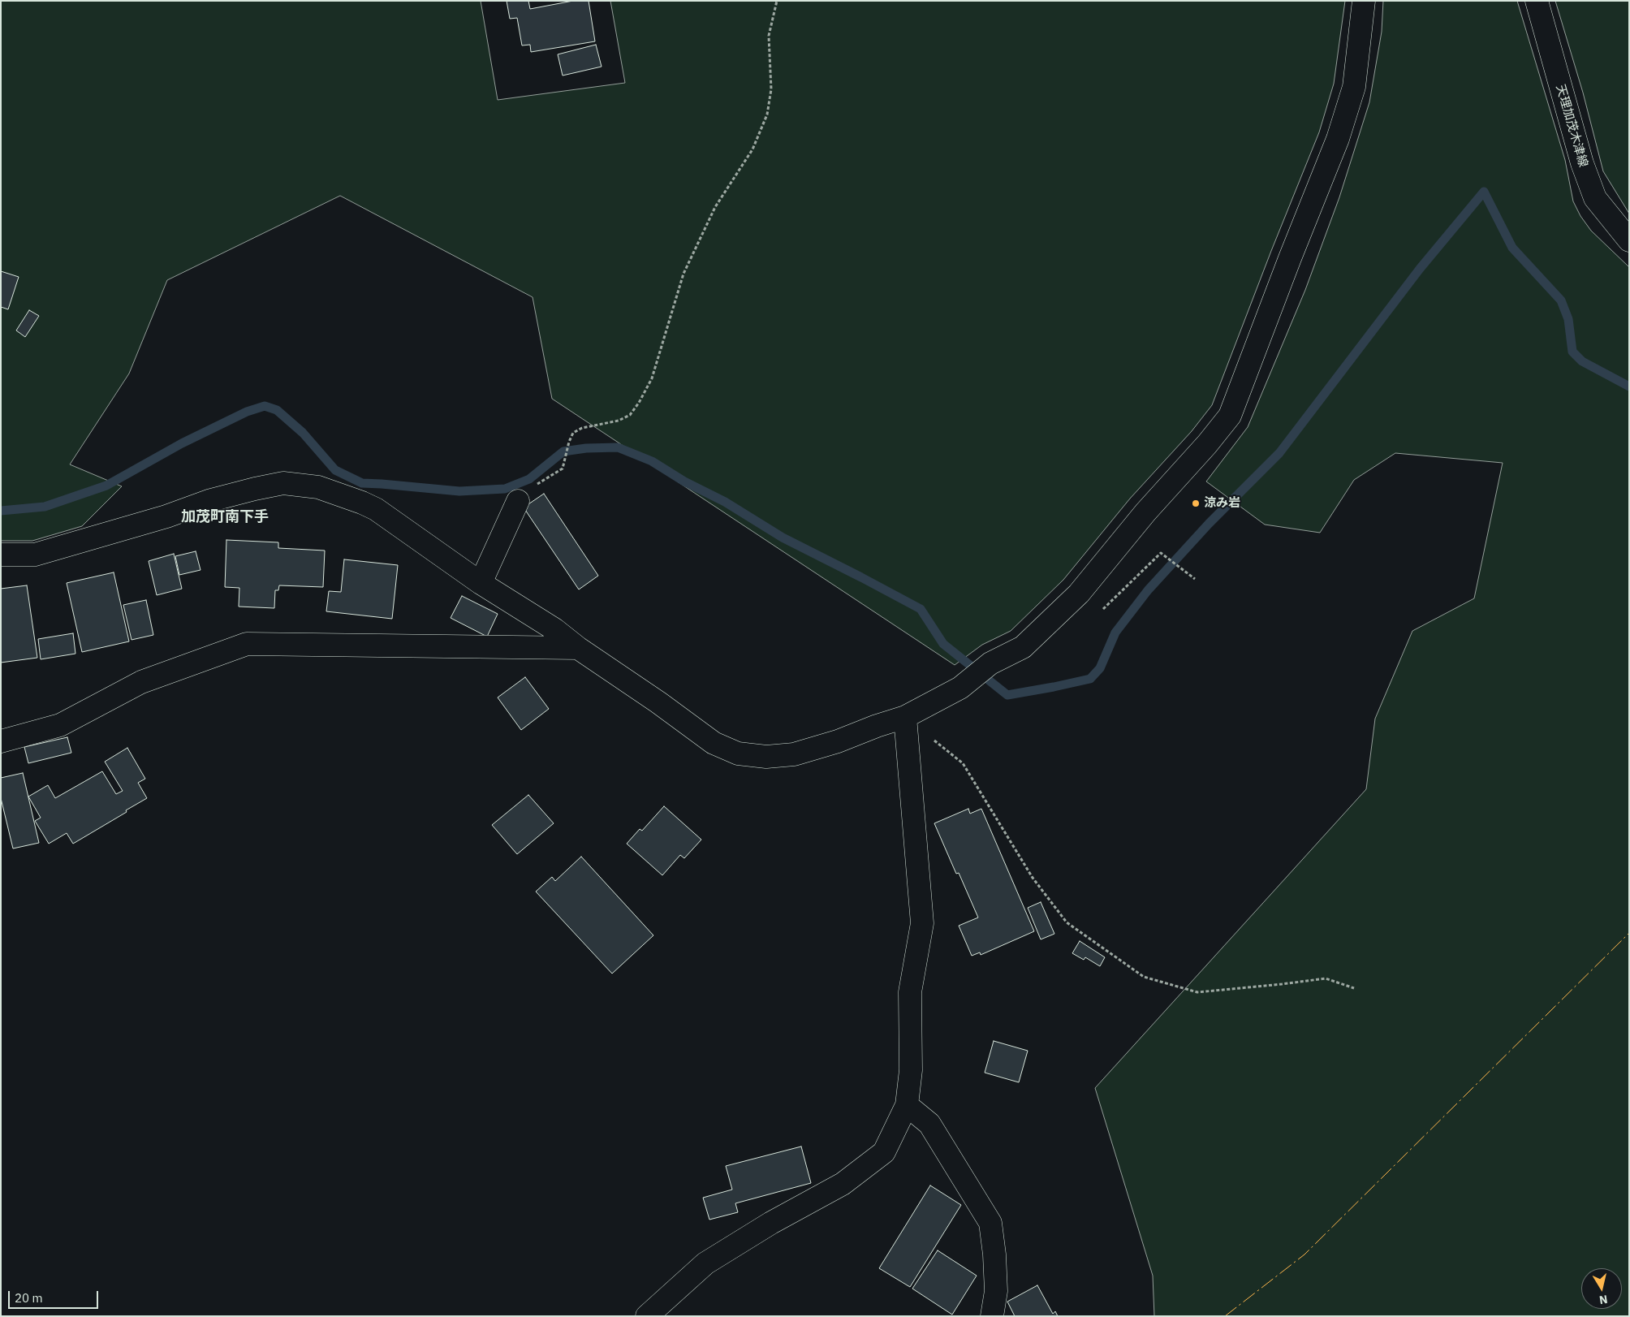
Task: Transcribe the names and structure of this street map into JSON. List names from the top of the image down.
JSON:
{
  "streets": {
    "street": ["天理加茂木津線"]
  },
  "districts": ["加茂町南下手"],
  "places": ["涼み岩"],
  "scale_bar": "20 m",
  "north": "bottom"
}
